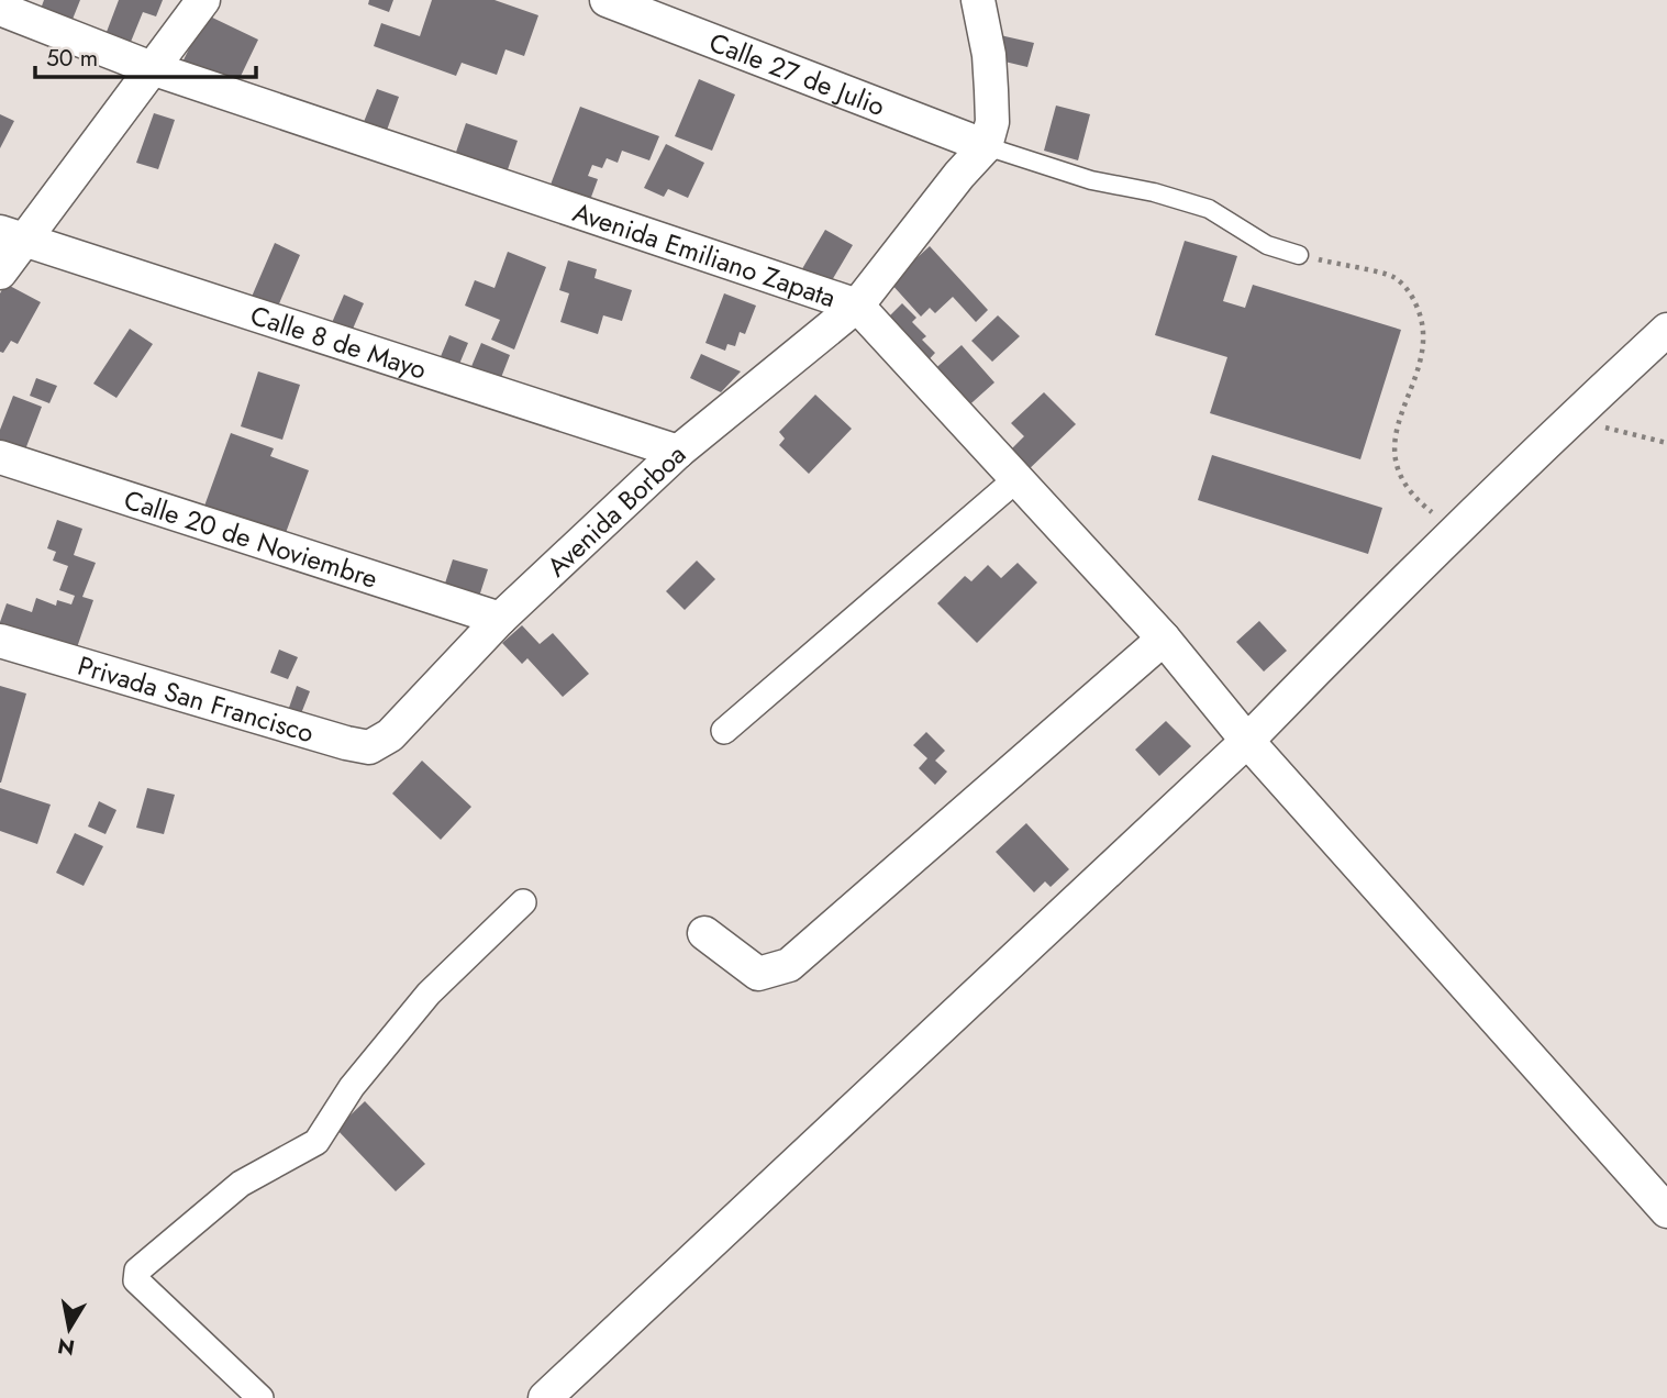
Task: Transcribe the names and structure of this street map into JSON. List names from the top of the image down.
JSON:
{
  "streets": {
    "street": [
      "Calle 27 de Julio",
      "Avenida Emiliano Zapata",
      "Calle 8 de Mayo",
      "Avenida Borboa",
      "Calle 20 de Noviembre",
      "Privada San Francisco"
    ]
  },
  "crossings": [
    ["Calle 27 de Julio", "Avenida Borboa"],
    ["Avenida Emiliano Zapata", "Avenida Borboa"],
    ["Calle 8 de Mayo", "Avenida Borboa"],
    ["Avenida Borboa", "Calle 20 de Noviembre"],
    ["Avenida Borboa", "Privada San Francisco"]
  ],
  "scale_bar": "50 m",
  "north": "bottom"
}
